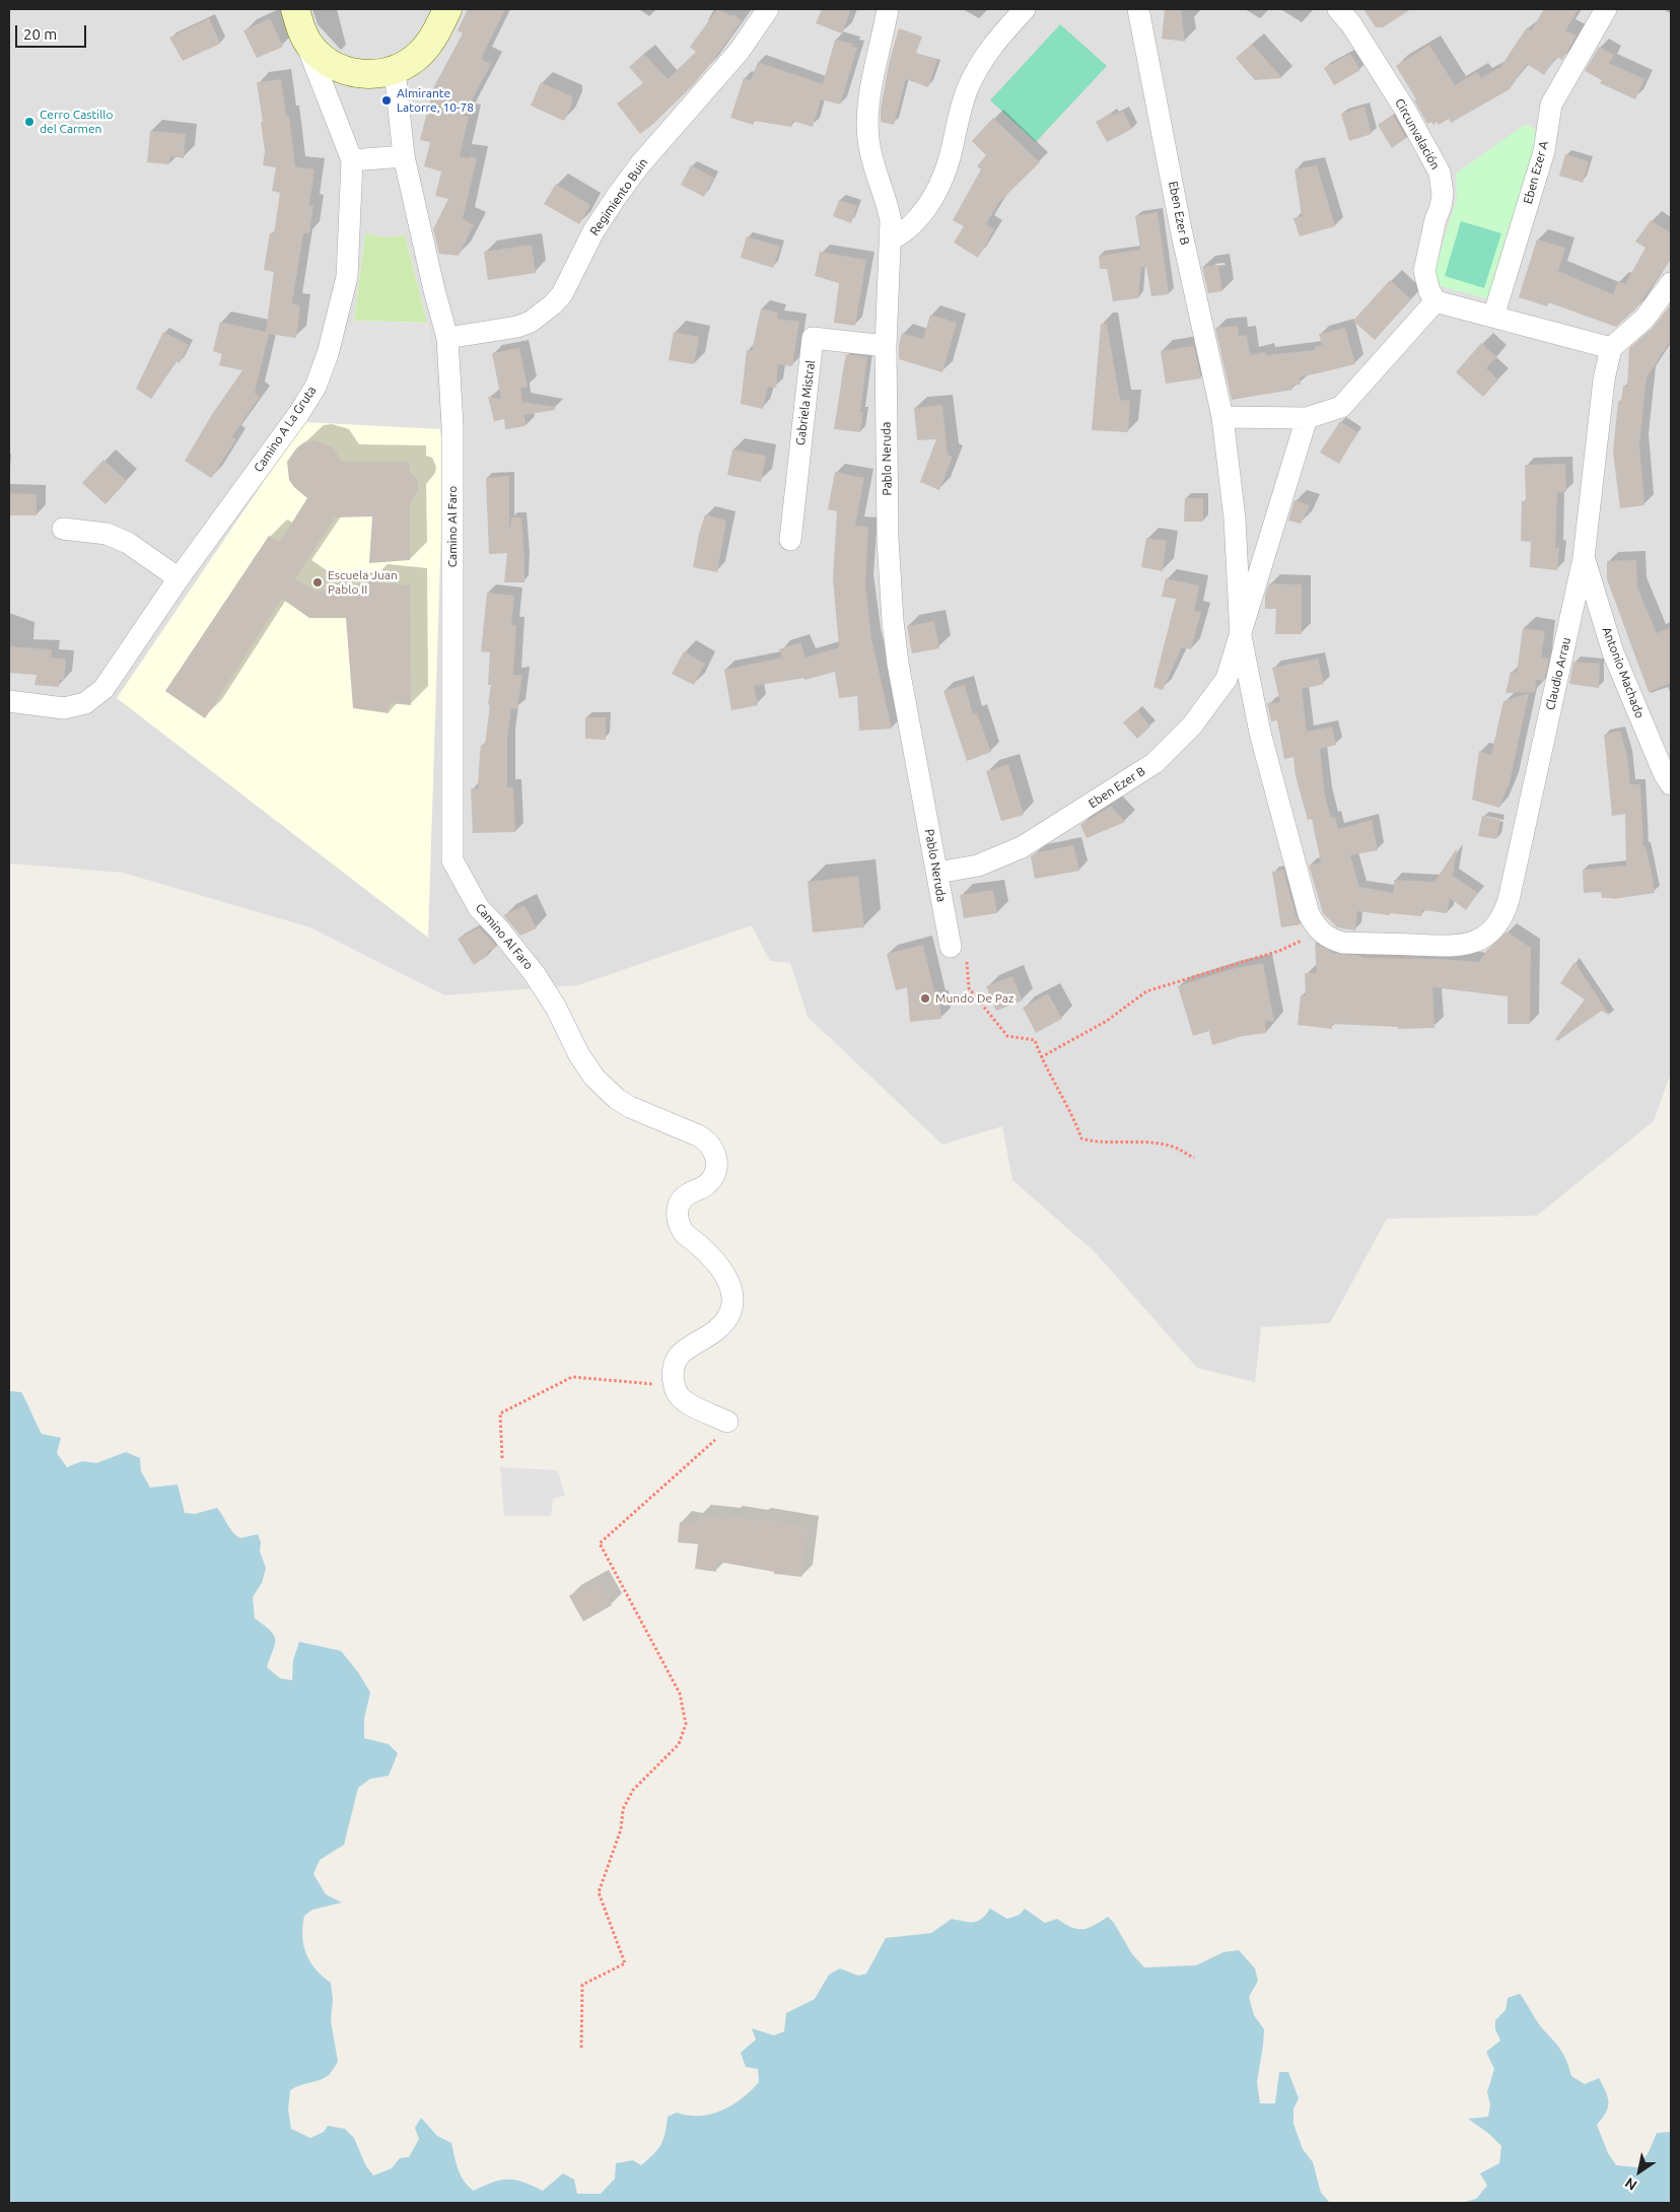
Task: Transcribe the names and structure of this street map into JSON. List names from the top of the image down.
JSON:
{
  "streets": {
    "street": [
      "Circunvalación",
      "Eben Ezer A",
      "Regimiento Buin",
      "Eben Ezer B",
      "Gabriela Mistral",
      "Camino A La Gruta",
      "Pablo Neruda",
      "Camino Al Faro",
      "Antonio Machado",
      "Claudio Arrau"
    ]
  },
  "crossings": [
    ["Regimiento Buin", "Camino Al Faro"],
    ["Eben Ezer B", "Pablo Neruda"],
    ["Eben Ezer B", "Claudio Arrau"],
    ["Gabriela Mistral", "Pablo Neruda"],
    ["Antonio Machado", "Claudio Arrau"]
  ],
  "places": [
    "Almirante Latorre, 10-78",
    "Cerro Castillo del Carmen",
    "Escuela Juan Pablo II",
    "Mundo De Paz"
  ],
  "scale_bar": "20 m",
  "north": "bottom left"
}
